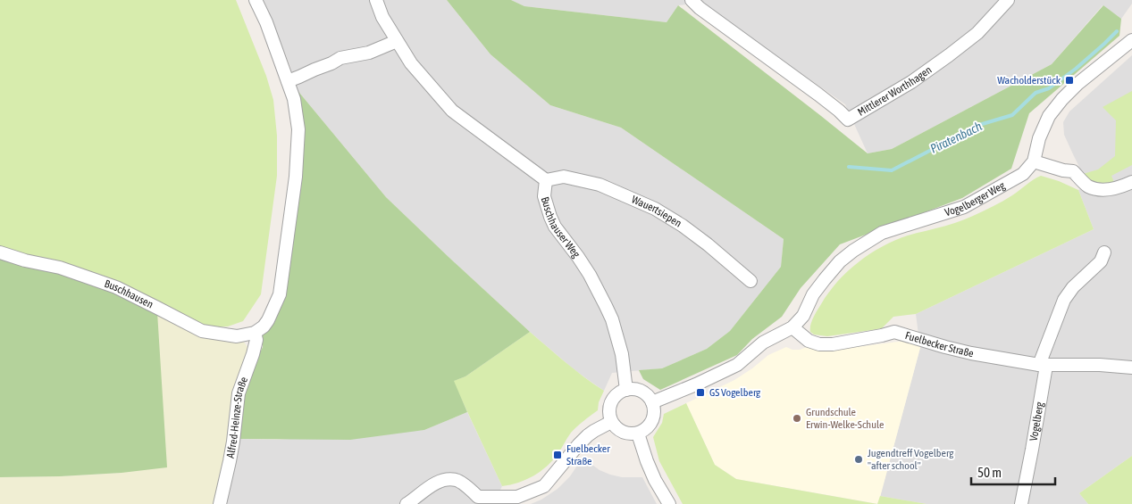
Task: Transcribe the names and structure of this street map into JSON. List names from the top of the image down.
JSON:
{
  "streets": {
    "street": [
      "Mittlerer Worthhagen",
      "Vogelberger Weg",
      "Wauertsiepen",
      "Buschhauser Weg",
      "Buschhausen",
      "Fuelbecker Straße",
      "Alfred-Heinze-Straße",
      "Vogelberg"
    ]
  },
  "crossings": [
    ["Vogelberger Weg", "Fuelbecker Straße"],
    ["Wauertsiepen", "Buschhauser Weg"],
    ["Buschhausen", "Alfred-Heinze-Straße"],
    ["Fuelbecker Straße", "Vogelberg"]
  ],
  "water": ["Piratenbach"],
  "places": {
    "transit": ["Wacholderstück", "GS Vogelberg", "Fuelbecker Straße"],
    "other": ["Grundschule Erwin-Welke-Schule", "Jugendtreff Vogelberg \"after school\""]
  },
  "scale_bar": "50 m"
}
